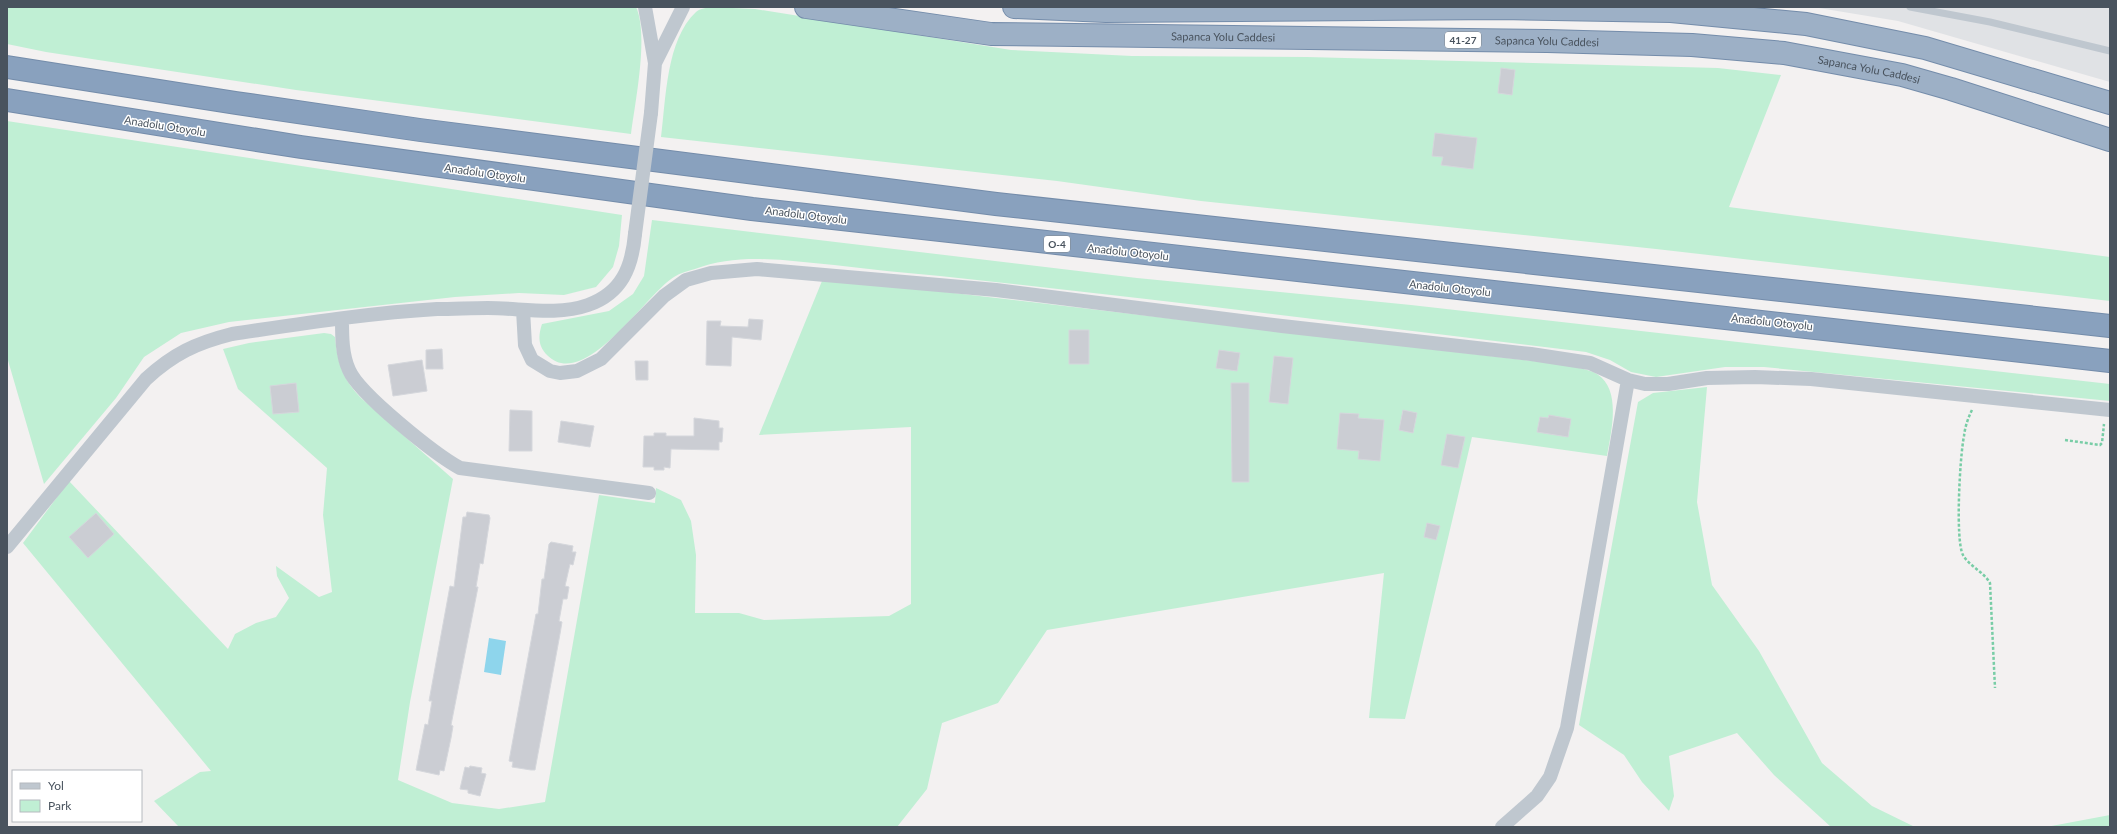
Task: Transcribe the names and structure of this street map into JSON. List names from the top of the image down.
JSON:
{
  "streets": {
    "highway": [
      "Sapanca Yolu Caddesi",
      "41-27",
      "Anadolu Otoyolu",
      "O-4"
    ]
  },
  "legend": ["Yol", "Park"]
}
